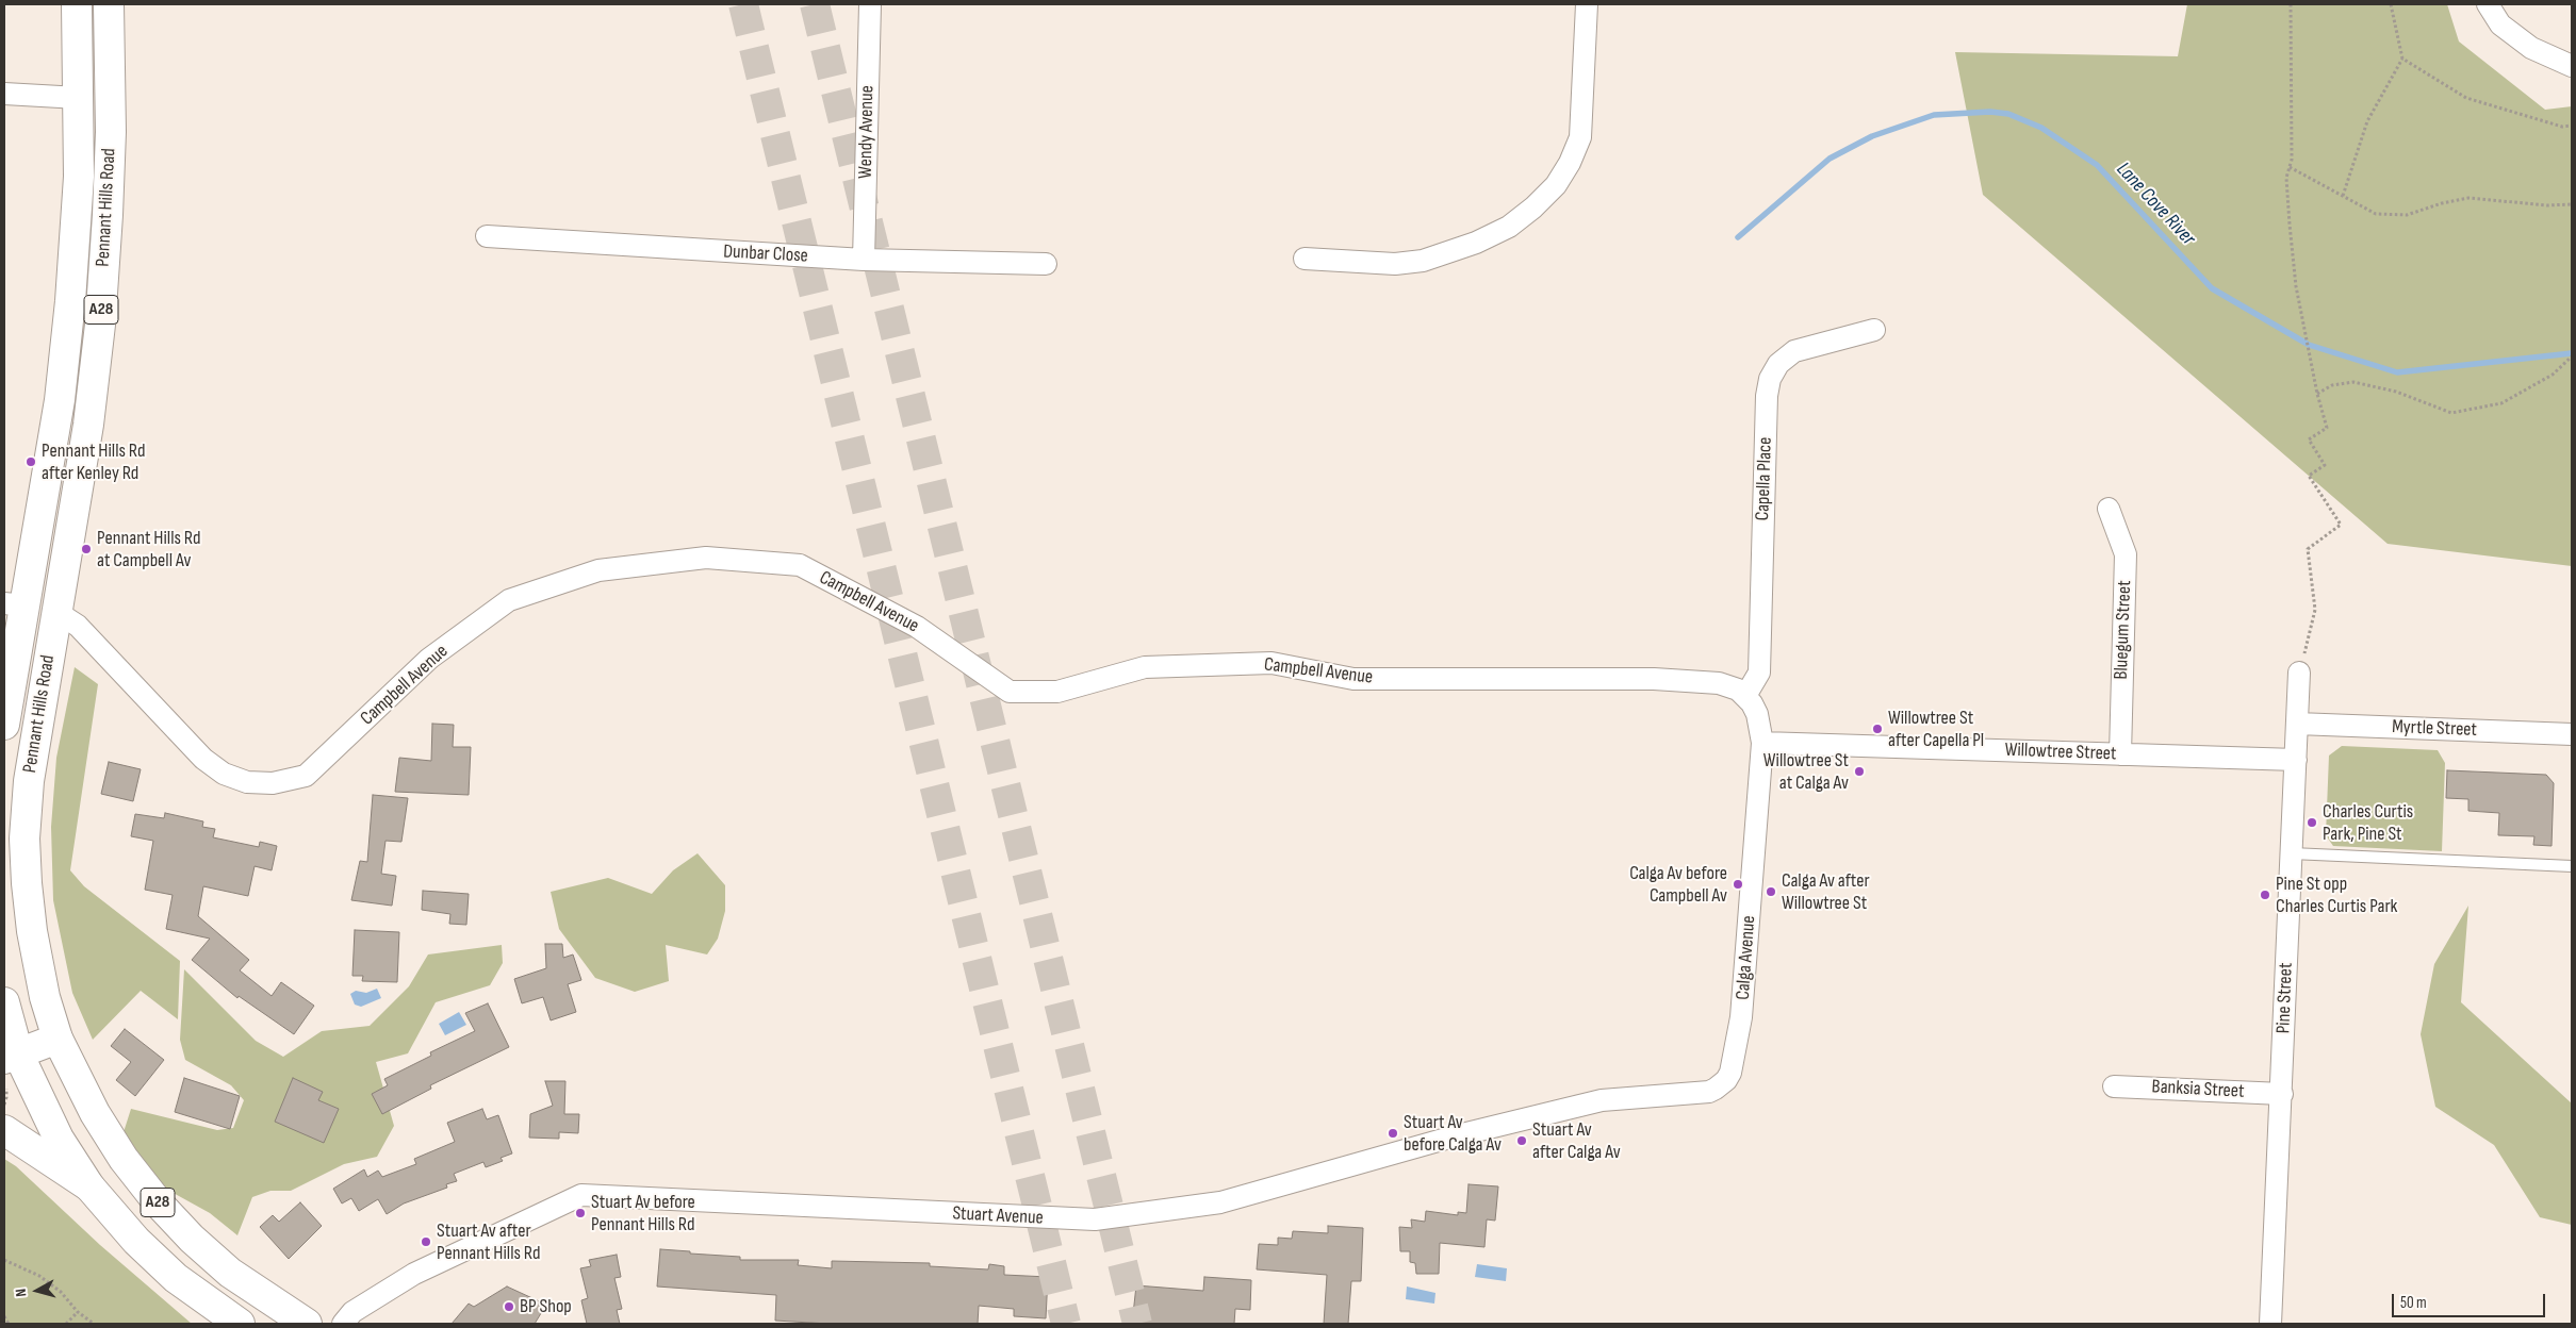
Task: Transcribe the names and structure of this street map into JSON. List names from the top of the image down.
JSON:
{
  "streets": {
    "main road": ["Pennant Hills Road", "A28"],
    "street": [
      "Wendy Avenue",
      "Dunbar Close",
      "Capella Place",
      "Campbell Avenue",
      "Bluegum Street",
      "Myrtle Street",
      "Willowtree Street",
      "Calga Avenue",
      "Pine Street",
      "Banksia Street",
      "Stuart Avenue"
    ]
  },
  "crossings": [
    ["Wendy Avenue", "Dunbar Close"],
    ["Pennant Hills Road", "Campbell Avenue"],
    ["Capella Place", "Campbell Avenue"],
    ["Bluegum Street", "Willowtree Street"],
    ["Myrtle Street", "Pine Street"],
    ["Willowtree Street", "Calga Avenue"],
    ["Willowtree Street", "Pine Street"],
    ["Calga Avenue", "Stuart Avenue"],
    ["Pine Street", "Banksia Street"]
  ],
  "water": ["Lane Cove River"],
  "places": [
    "Pennant Hills Rd after Kenley Rd",
    "Pennant Hills Rd at Campbell Av",
    "Willowtree St after Capella Pl",
    "Willowtree St at Calga Av",
    "Charles Curtis Park, Pine St",
    "Calga Av before Campbell Av",
    "Calga Av after Willowtree St",
    "Pine St opp Charles Curtis Park",
    "Stuart Av before Calga Av",
    "Stuart Av after Calga Av",
    "Stuart Av before Pennant Hills Rd",
    "Stuart Av after Pennant Hills Rd",
    "BP Shop"
  ],
  "scale_bar": "50 m",
  "north": "left"
}
